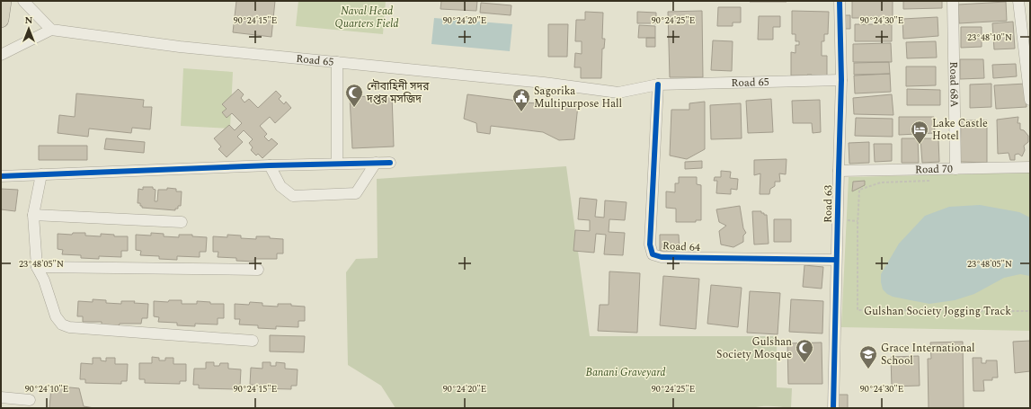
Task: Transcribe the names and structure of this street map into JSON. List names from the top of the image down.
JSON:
{
  "streets": {
    "street": [
      "Road 65",
      "Road 68A",
      "Road 70",
      "Road 63",
      "Road 64"
    ],
    "path": ["Gulshan Society Jogging Track"]
  },
  "crossings": [
    ["Road 65", "Road 63"],
    ["Road 65", "Road 64"],
    ["Road 68A", "Road 70"],
    ["Road 70", "Road 63"],
    ["Road 63", "Road 64"]
  ],
  "parks": ["Naval Head Quarters Field", "Banani Graveyard"],
  "places": {
    "mosque": ["নৌবাহিনী সদর দপ্তর মসজিদ", "Gulshan Society Mosque"],
    "public building": ["Sagorika Multipurpose Hall"],
    "hotel": ["Lake Castle Hotel"],
    "school or university": ["Grace International School"]
  },
  "north": "top",
  "coordinates": [
    "90°24'15\"E",
    "90°24'20\"E",
    "90°24'25\"E",
    "90°24'30\"E",
    "23°48'10\"N",
    "23°48'05\"N",
    "90°24'10\"E"
  ]
}
